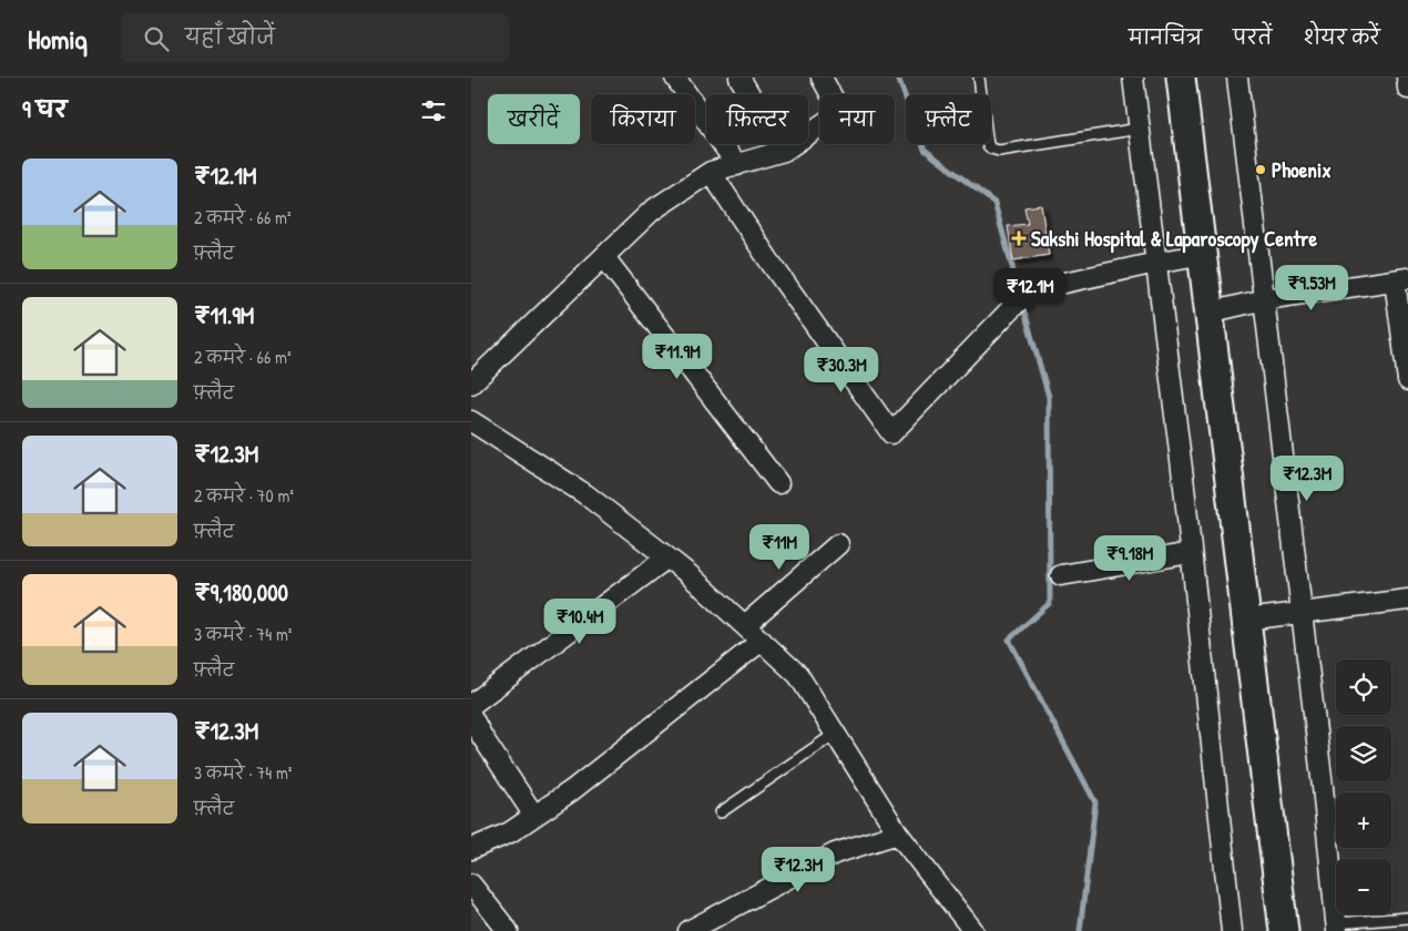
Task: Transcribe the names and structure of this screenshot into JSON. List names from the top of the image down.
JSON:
{
  "places": {
    "other": ["Phoenix"],
    "health": ["Sakshi Hospital & Laparoscopy Centre"]
  },
  "page": {
    "header": "Homiq",
    "search": "यहाँ खोजें",
    "nav": ["मानचित्र", "परतें", "शेयर करें"],
    "heading": "9 घर",
    "chip": [
      "खरीदें",
      "किराया",
      "फ़िल्टर",
      "नया",
      "फ़्लैट"
    ],
    "list": [
      {
        "name": "₹12.1M",
        "note": "2 कमरे · 66 m² · फ़्लैट"
      },
      {
        "name": "₹11.9M",
        "note": "2 कमरे · 66 m² · फ़्लैट"
      },
      {
        "name": "₹12.3M",
        "note": "2 कमरे · 70 m² · फ़्लैट"
      },
      {
        "name": "₹9,180,000",
        "note": "3 कमरे · 74 m² · फ़्लैट"
      },
      {
        "name": "₹12.3M",
        "note": "3 कमरे · 74 m² · फ़्लैट"
      }
    ],
    "price": [
      "₹9.53M",
      "₹12.1M",
      "₹11.9M",
      "₹30.3M",
      "₹12.3M",
      "₹11M",
      "₹9.18M",
      "₹10.4M",
      "₹12.3M"
    ],
    "map_buttons": ["+", "−"]
  }
}
